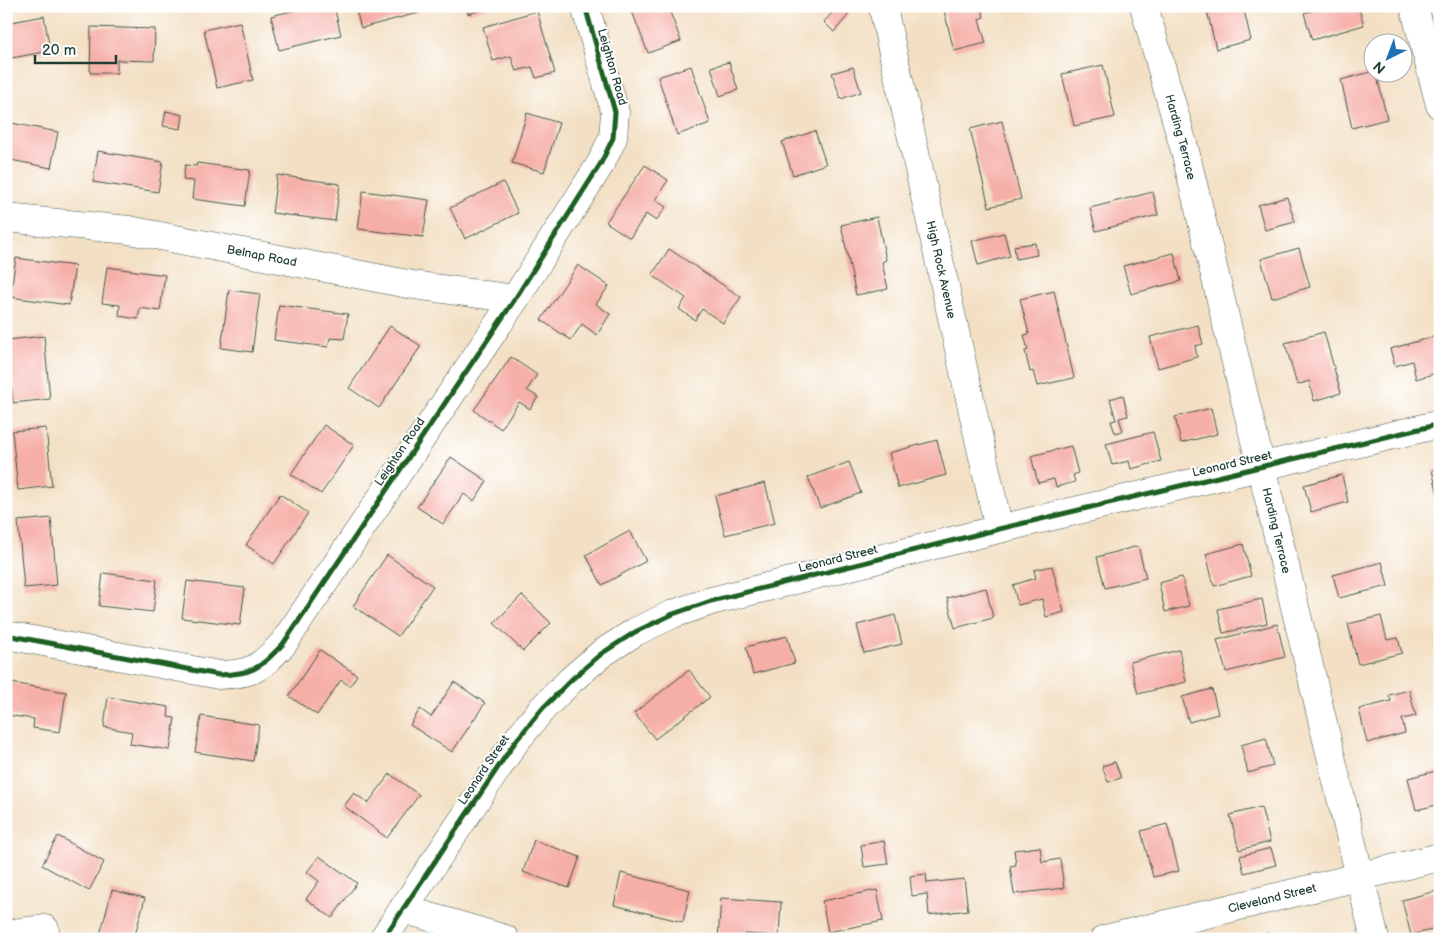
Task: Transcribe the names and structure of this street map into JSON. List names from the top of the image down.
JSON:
{
  "streets": {
    "street": [
      "Leighton Road",
      "Harding Terrace",
      "Belnap Road",
      "High Rock Avenue",
      "Leonard Street",
      "Cleveland Street"
    ]
  },
  "crossings": [
    ["Leighton Road", "Belnap Road"],
    ["Harding Terrace", "Leonard Street"],
    ["Harding Terrace", "Cleveland Street"],
    ["High Rock Avenue", "Leonard Street"]
  ],
  "scale_bar": "20 m",
  "north": "bottom left"
}
